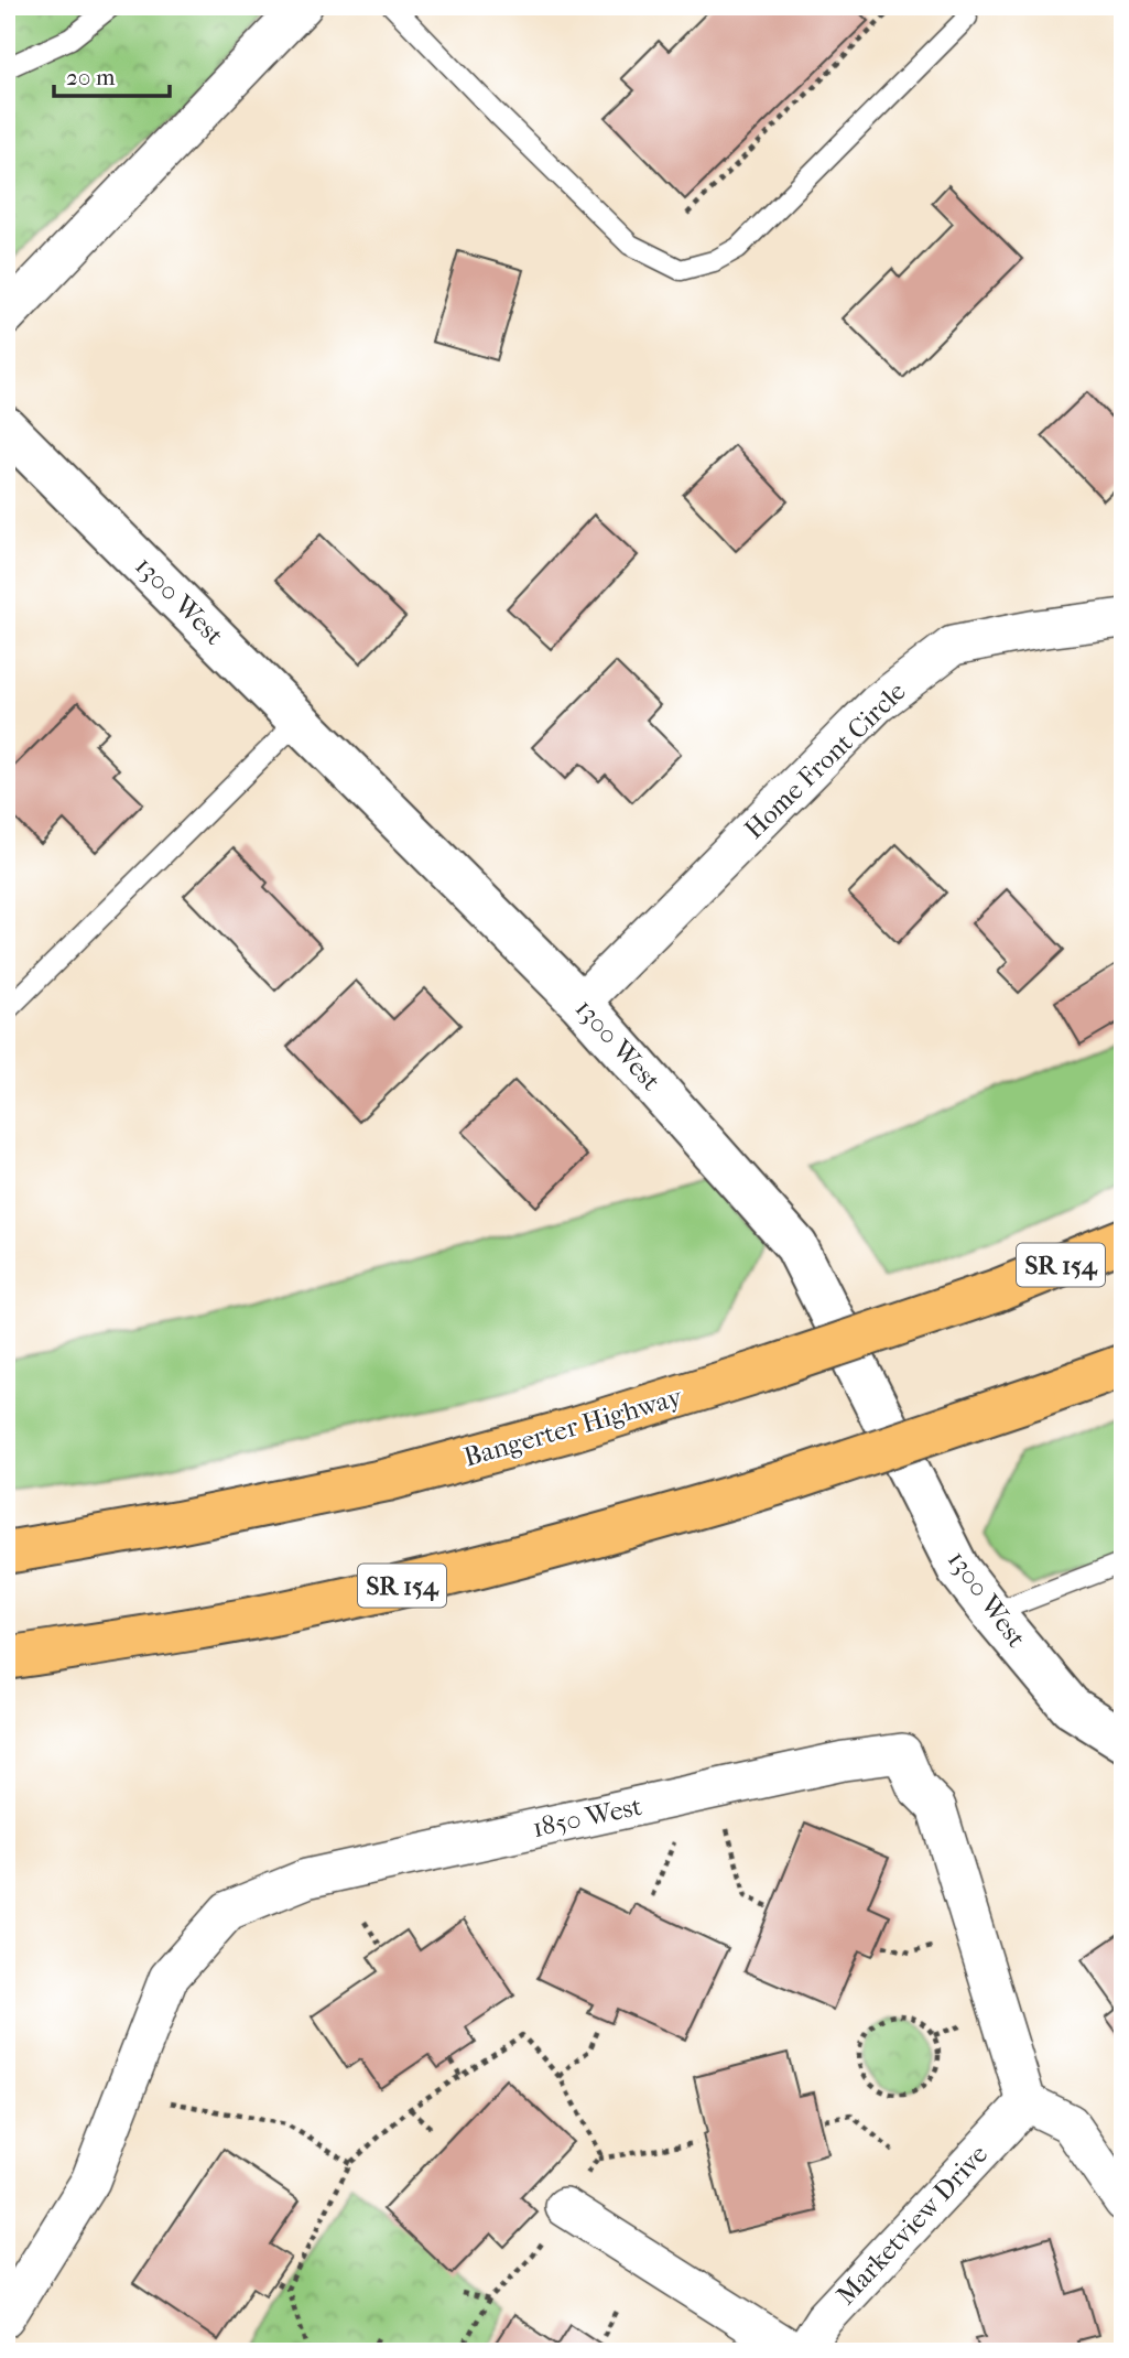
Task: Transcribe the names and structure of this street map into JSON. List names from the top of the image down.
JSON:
{
  "streets": {
    "highway": ["SR 154", "Bangerter Highway"],
    "street": [
      "1300 West",
      "Home Front Circle",
      "1850 West",
      "Marketview Drive"
    ]
  },
  "crossings": [
    ["1300 West", "Home Front Circle"],
    ["1850 West", "Marketview Drive"]
  ],
  "scale_bar": "20 m"
}
